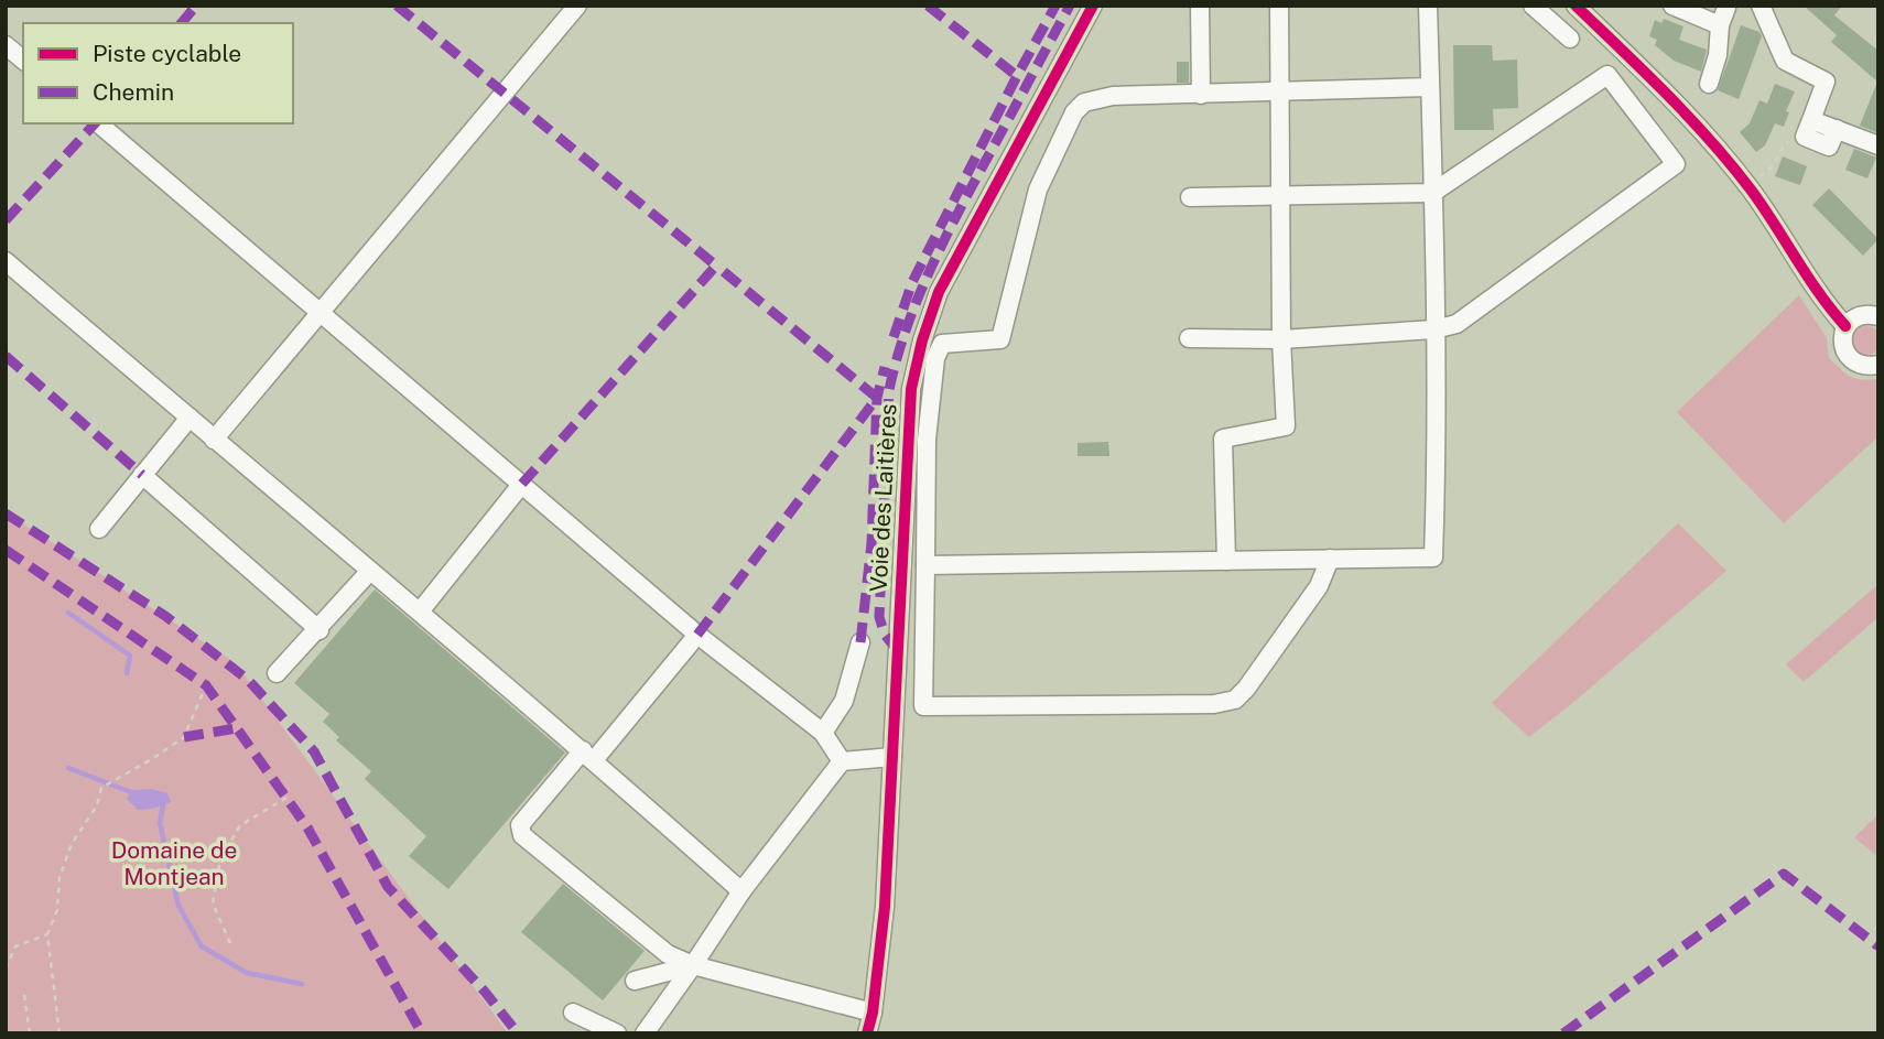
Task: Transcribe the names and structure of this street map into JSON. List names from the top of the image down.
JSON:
{
  "streets": {
    "street": ["Voie des Laitières"]
  },
  "parks": ["Domaine de Montjean"],
  "legend": ["Piste cyclable", "Chemin"]
}
